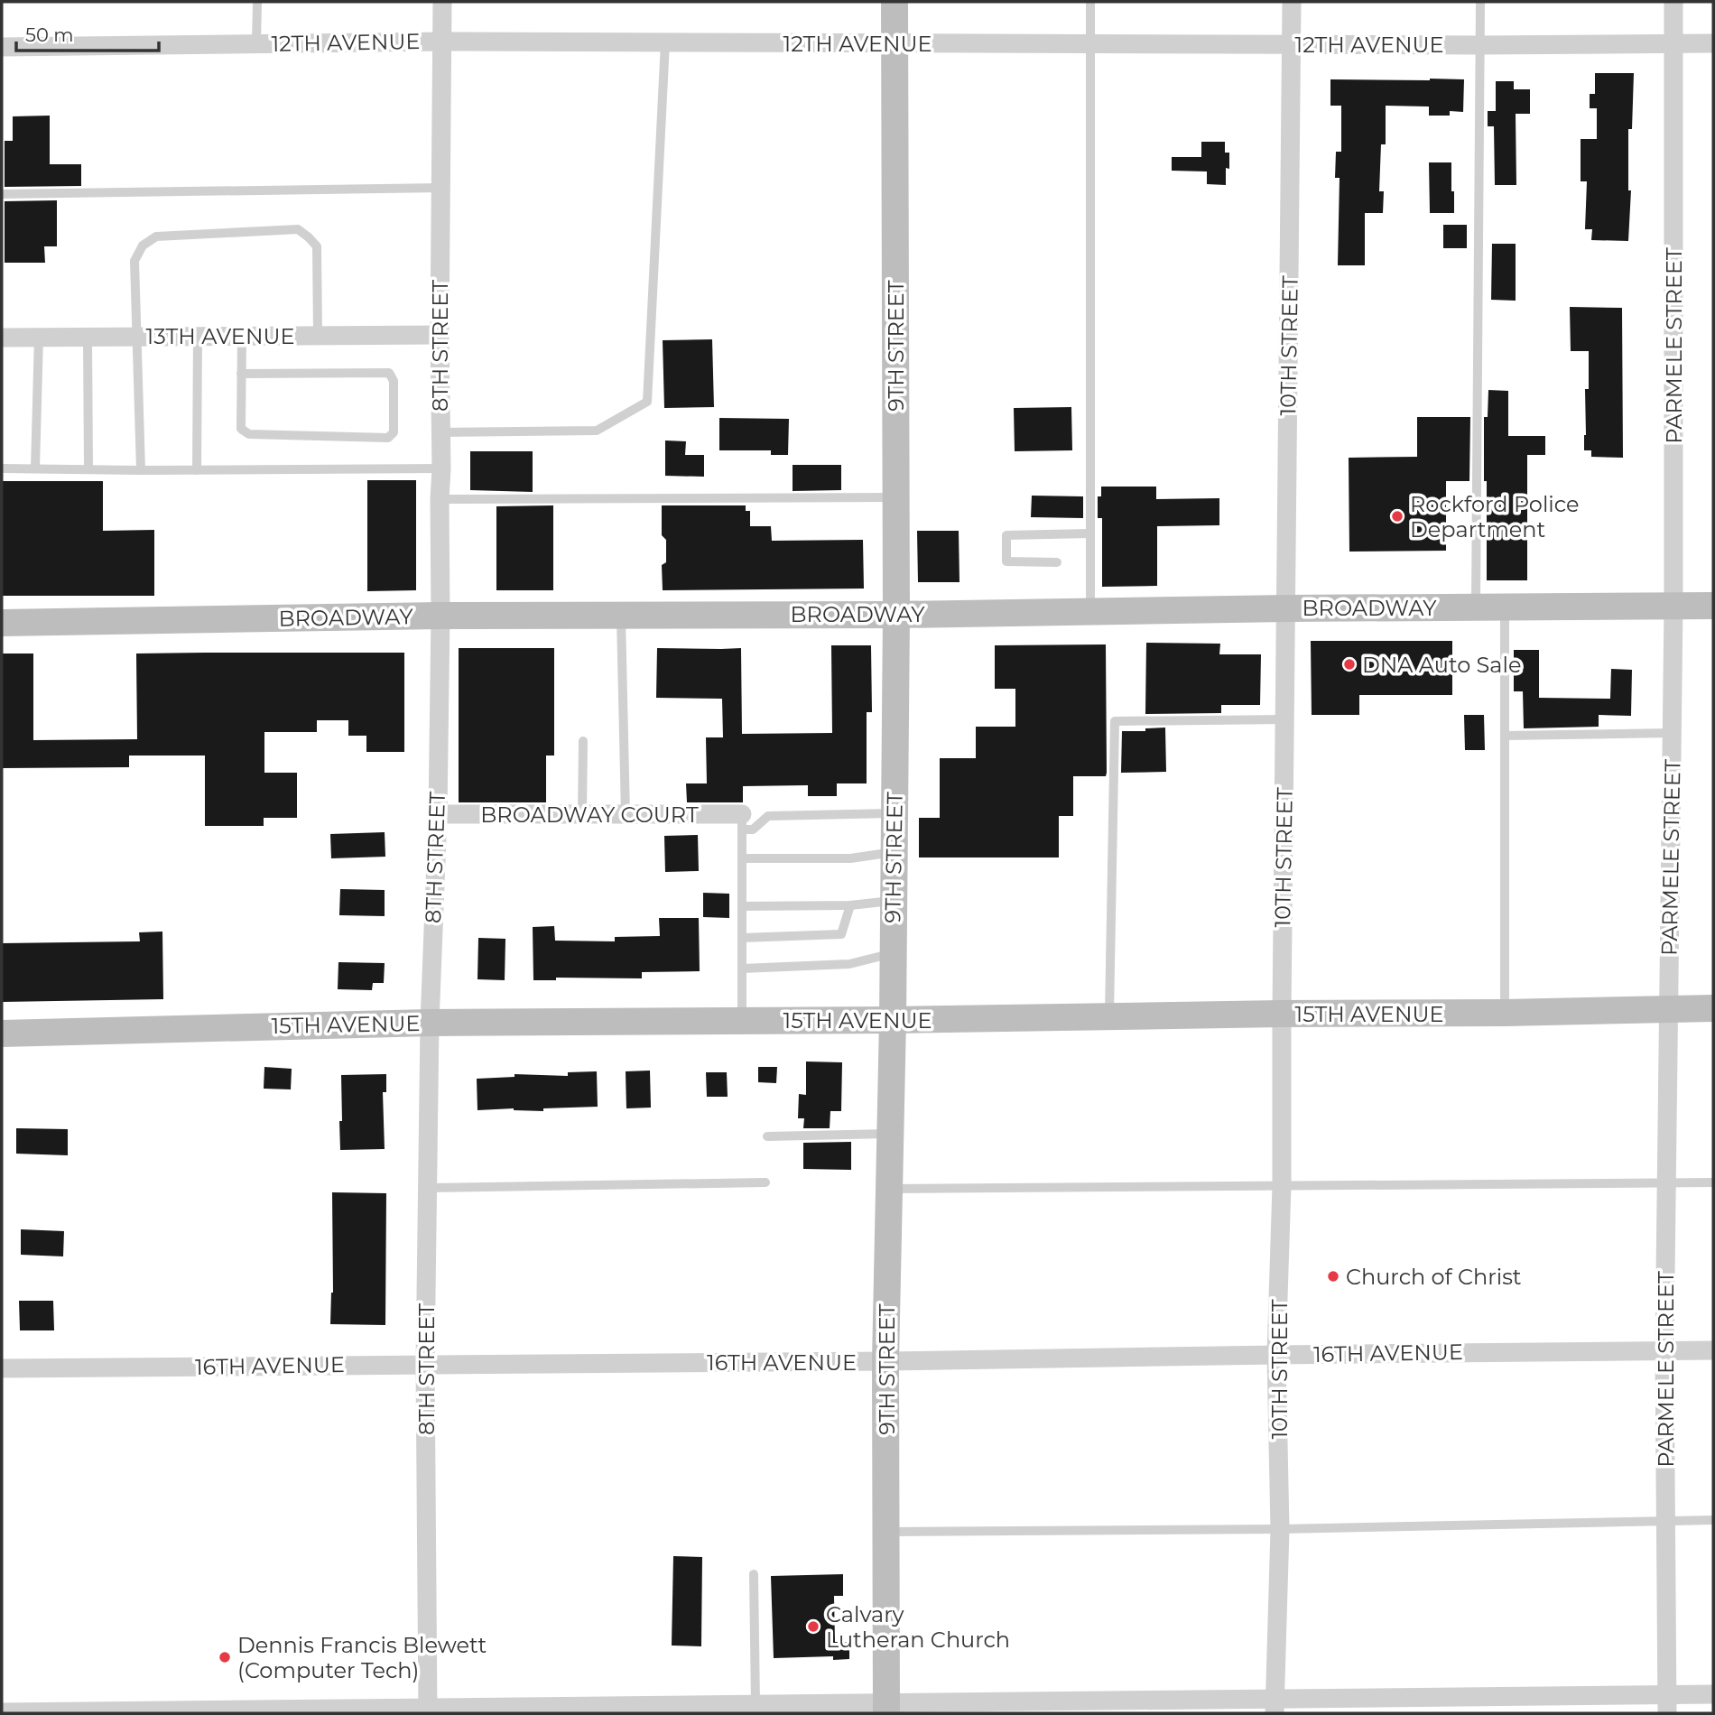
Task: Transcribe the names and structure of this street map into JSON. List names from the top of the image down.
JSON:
{
  "streets": {
    "street": [
      "12TH AVENUE",
      "13TH AVENUE",
      "8TH STREET",
      "9TH STREET",
      "10TH STREET",
      "PARMELE STREET",
      "BROADWAY",
      "BROADWAY COURT",
      "15TH AVENUE",
      "16TH AVENUE"
    ]
  },
  "crossings": [
    ["12TH AVENUE", "8TH STREET"],
    ["12TH AVENUE", "9TH STREET"],
    ["12TH AVENUE", "10TH STREET"],
    ["12TH AVENUE", "PARMELE STREET"],
    ["13TH AVENUE", "8TH STREET"],
    ["8TH STREET", "BROADWAY"],
    ["8TH STREET", "BROADWAY COURT"],
    ["8TH STREET", "15TH AVENUE"],
    ["8TH STREET", "16TH AVENUE"],
    ["9TH STREET", "BROADWAY"],
    ["9TH STREET", "15TH AVENUE"],
    ["9TH STREET", "16TH AVENUE"],
    ["10TH STREET", "BROADWAY"],
    ["10TH STREET", "15TH AVENUE"],
    ["10TH STREET", "16TH AVENUE"],
    ["PARMELE STREET", "BROADWAY"],
    ["PARMELE STREET", "15TH AVENUE"],
    ["PARMELE STREET", "16TH AVENUE"]
  ],
  "places": [
    "Rockford Police Department",
    "DNA Auto Sale",
    "Church of Christ",
    "Calvary Lutheran Church",
    "Dennis Francis Blewett (Computer Tech)"
  ],
  "scale_bar": "50 m"
}
